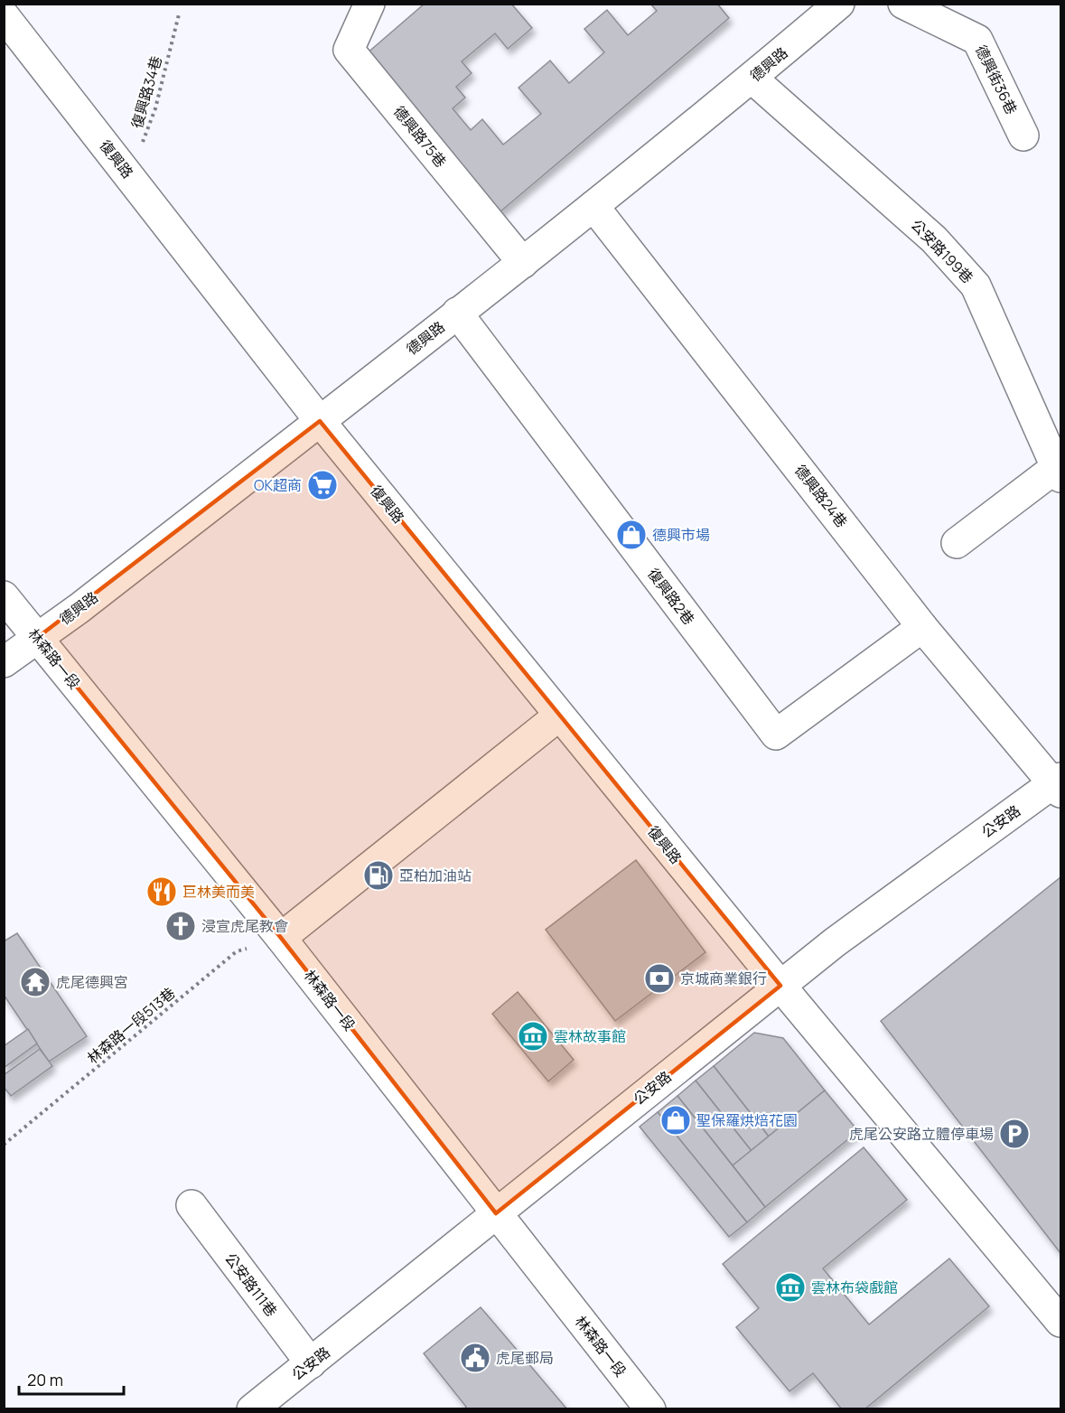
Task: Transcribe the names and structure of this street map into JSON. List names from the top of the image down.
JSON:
{
  "streets": {
    "street": [
      "德興路",
      "德興街36巷",
      "德興路75巷",
      "復興路",
      "公安路199巷",
      "德興路24巷",
      "復興路2巷",
      "林森路一段",
      "公安路",
      "公安路111巷"
    ],
    "path": ["復興路34巷", "林森路一段513巷"]
  },
  "crossings": [
    ["德興路", "德興路75巷"],
    ["德興路", "復興路"],
    ["德興路", "公安路199巷"],
    ["德興路", "德興路24巷"],
    ["德興路", "復興路2巷"],
    ["德興路", "林森路一段"],
    ["復興路34巷", "復興路"],
    ["復興路", "公安路"],
    ["德興路24巷", "復興路2巷"],
    ["德興路24巷", "公安路"],
    ["林森路一段", "公安路"],
    ["林森路一段", "林森路一段513巷"],
    ["公安路", "公安路111巷"]
  ],
  "places": {
    "supermarket": ["OK超商"],
    "shop": ["德興市場", "聖保羅烘焙花園"],
    "fuel station": ["亞柏加油站"],
    "restaurant": ["巨林美而美"],
    "church": ["浸宣虎尾教會"],
    "bank": ["京城商業銀行"],
    "temple": ["虎尾德興宮"],
    "museum": ["雲林故事館", "雲林布袋戲館"],
    "parking": ["虎尾公安路立體停車場"],
    "public building": ["虎尾郵局"]
  },
  "scale_bar": "20 m"
}
